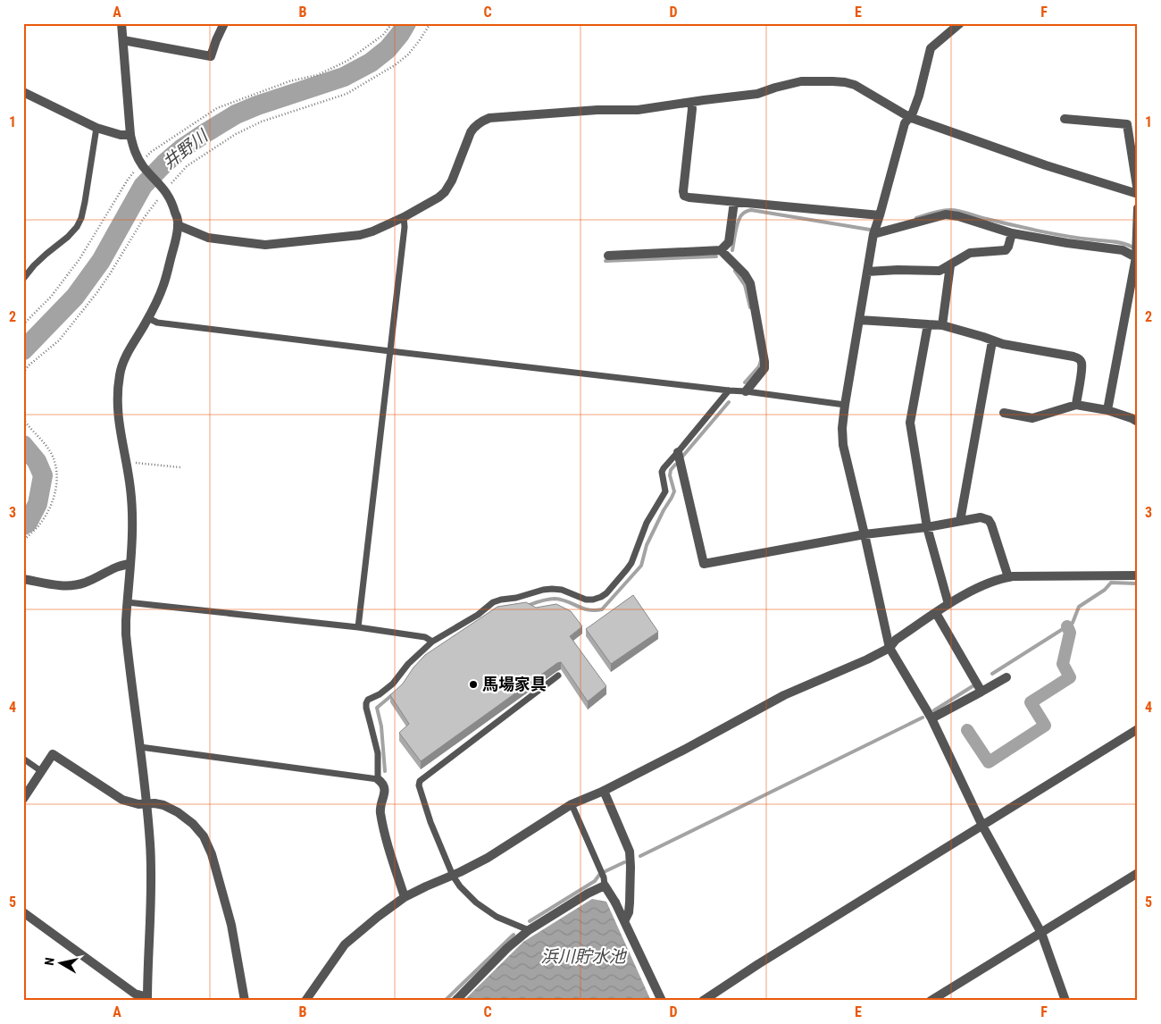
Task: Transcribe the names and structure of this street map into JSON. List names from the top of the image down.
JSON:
{
  "water": ["井野川", "浜川貯水池"],
  "places": ["馬場家具"],
  "north": "left",
  "grid": {
    "columns": [
      "A",
      "B",
      "C",
      "D",
      "E",
      "F"
    ],
    "rows": [
      "1",
      "2",
      "3",
      "4",
      "5"
    ]
  }
}
